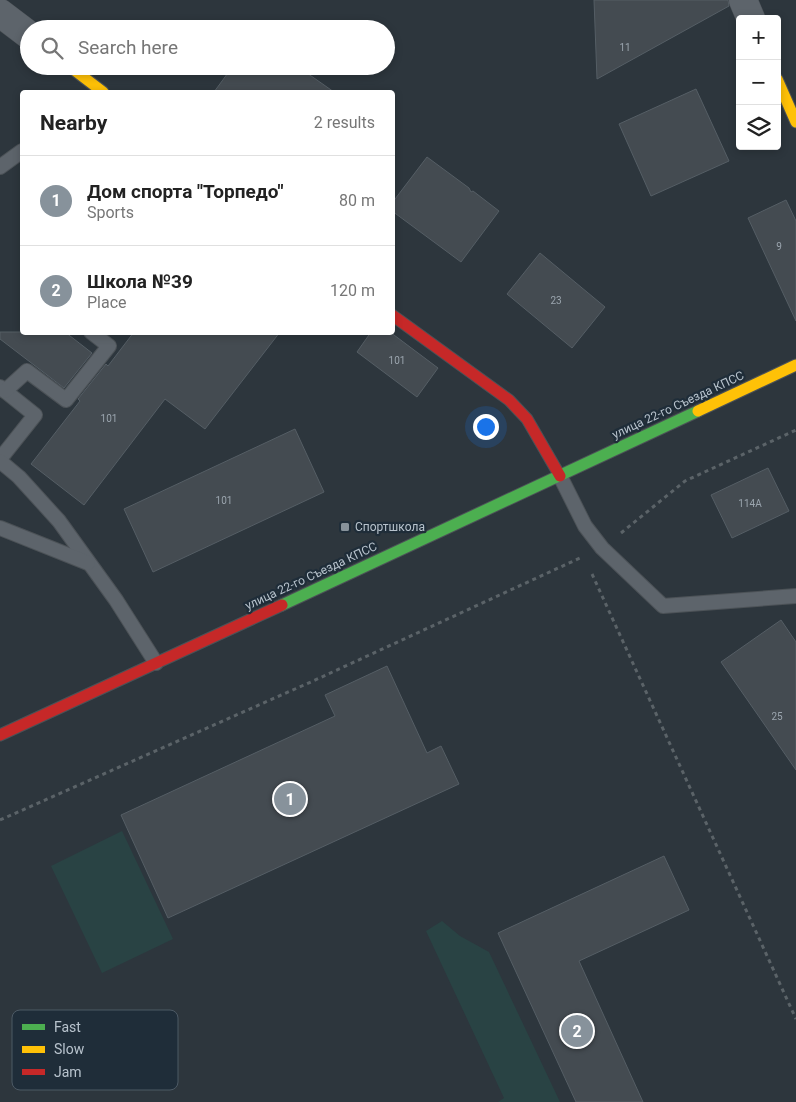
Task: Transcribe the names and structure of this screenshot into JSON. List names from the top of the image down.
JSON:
{
  "streets": {
    "main road": ["улица 22-го Съезда КПСС"]
  },
  "places": {
    "transit": ["Спортшкола"]
  },
  "house_numbers": [
    "11",
    "9",
    "23",
    "101",
    "101",
    "101",
    "114А",
    "25"
  ],
  "legend": ["Fast", "Slow", "Jam"],
  "page": {
    "map_buttons": ["+", "−"],
    "search": "Search here",
    "heading": ["Nearby", "2 results"],
    "list": [
      {
        "mark": "1",
        "name": "Дом спорта \"Торпедо\"",
        "note": "Sports",
        "value": "80 m"
      },
      {
        "mark": "2",
        "name": "Школа №39",
        "note": "Place",
        "value": "120 m"
      }
    ],
    "pins": ["1", "2"]
  }
}
